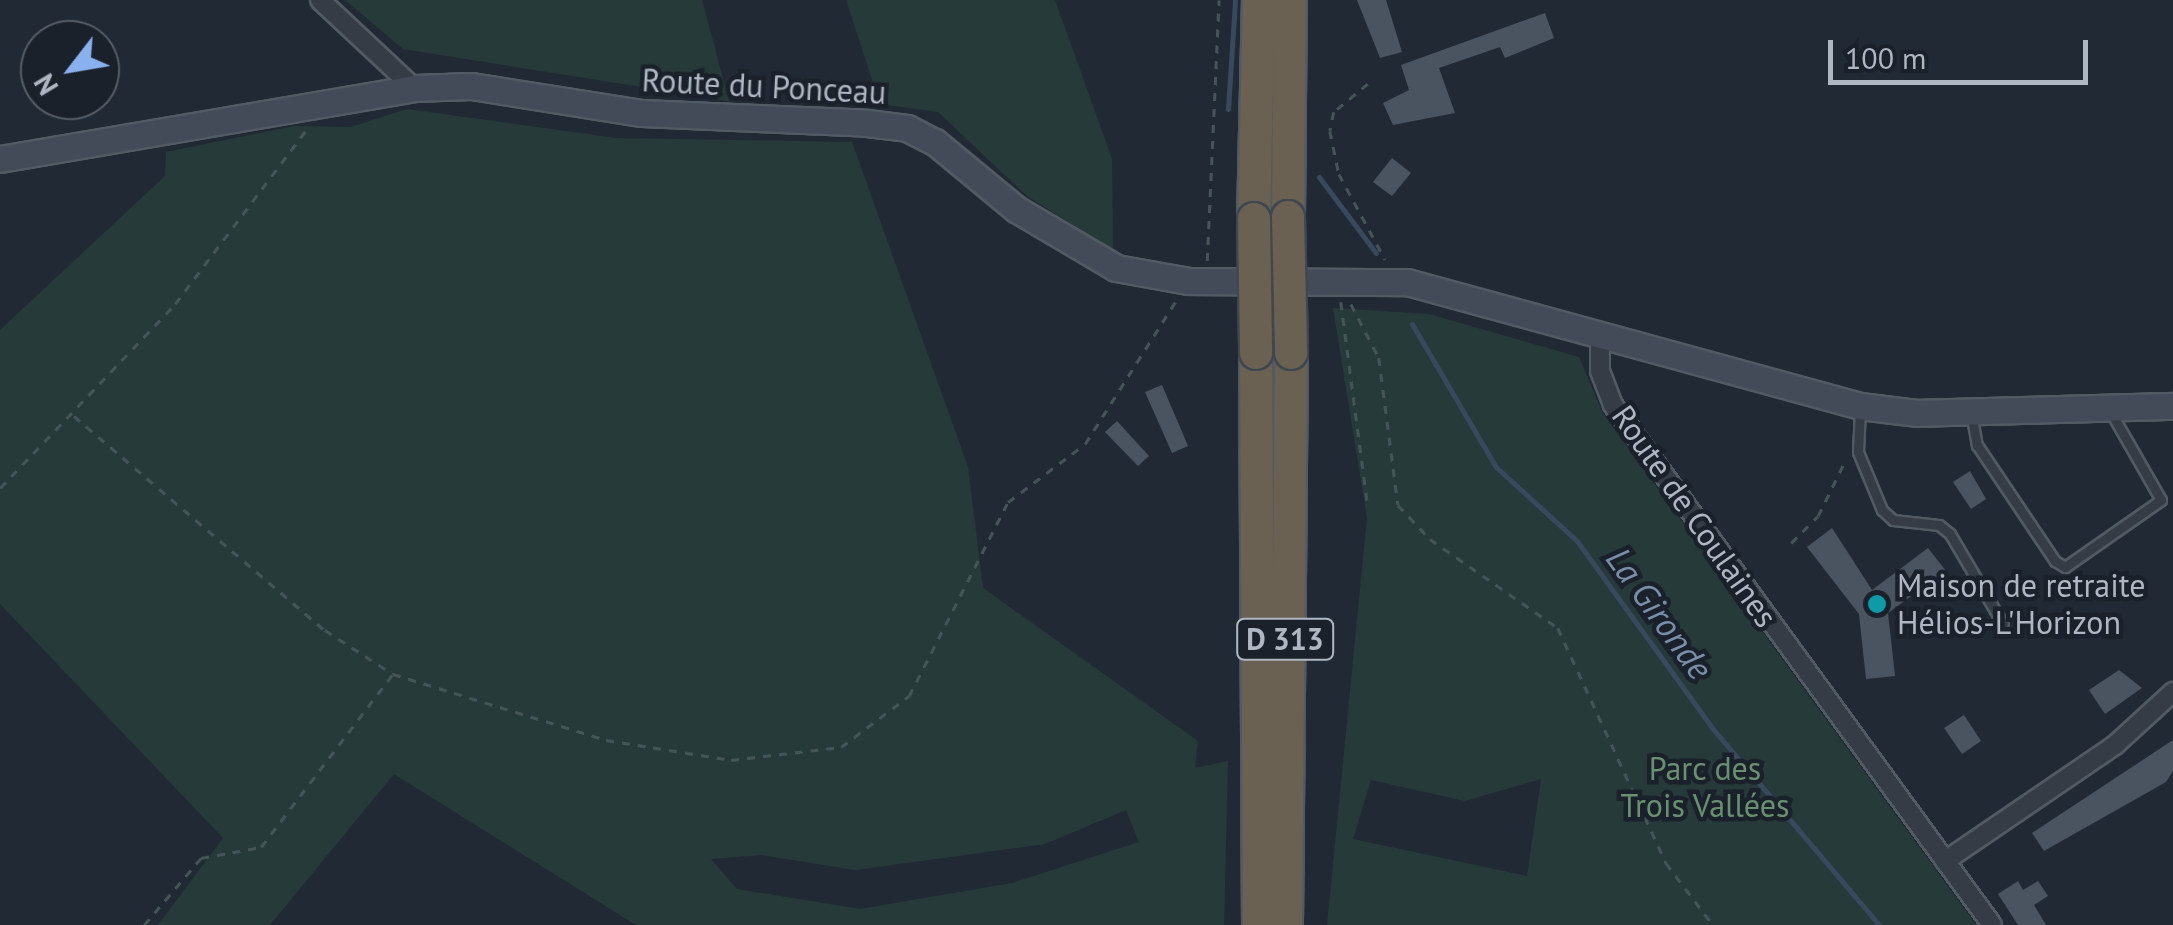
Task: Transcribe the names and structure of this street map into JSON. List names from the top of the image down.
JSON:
{
  "streets": {
    "highway": ["D 313"],
    "street": ["Route du Ponceau", "Route de Coulaines"]
  },
  "crossings": [
    ["Route du Ponceau", "Route de Coulaines"]
  ],
  "water": ["La Gironde"],
  "parks": ["Parc des Trois Vallées"],
  "places": ["Maison de retraite Hélios-L'Horizon"],
  "scale_bar": "100 m",
  "north": "bottom left"
}
